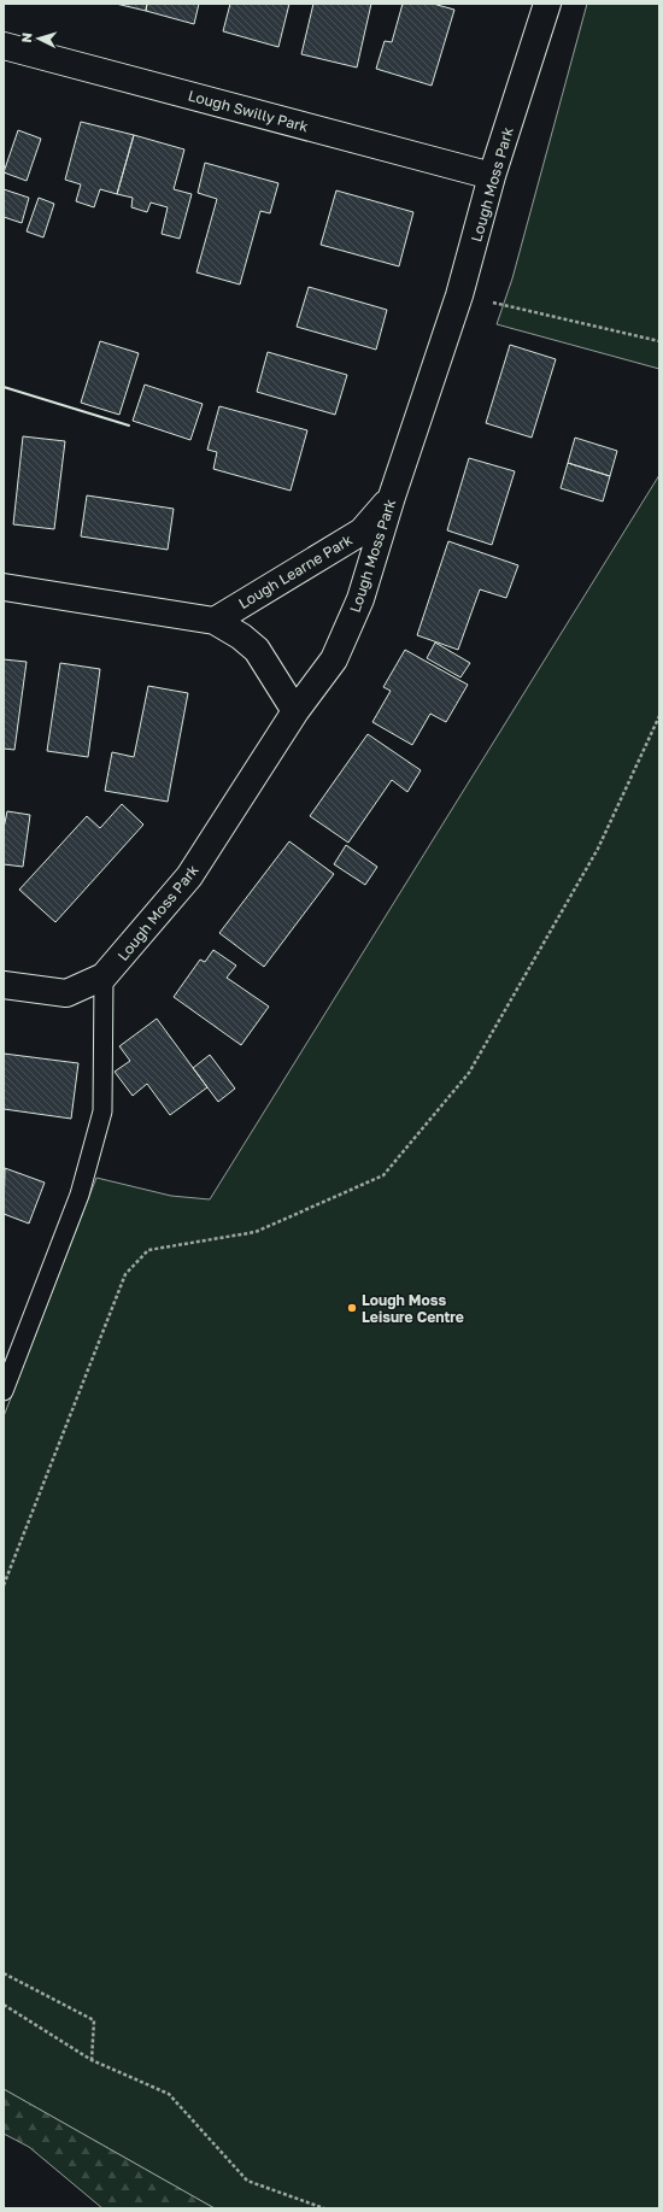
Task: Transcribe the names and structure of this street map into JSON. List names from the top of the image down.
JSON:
{
  "streets": {
    "street": ["Lough Swilly Park", "Lough Moss Park", "Lough Learne Park"]
  },
  "crossings": [
    ["Lough Swilly Park", "Lough Moss Park"],
    ["Lough Moss Park", "Lough Learne Park"]
  ],
  "places": ["Lough Moss Leisure Centre"],
  "north": "left"
}
